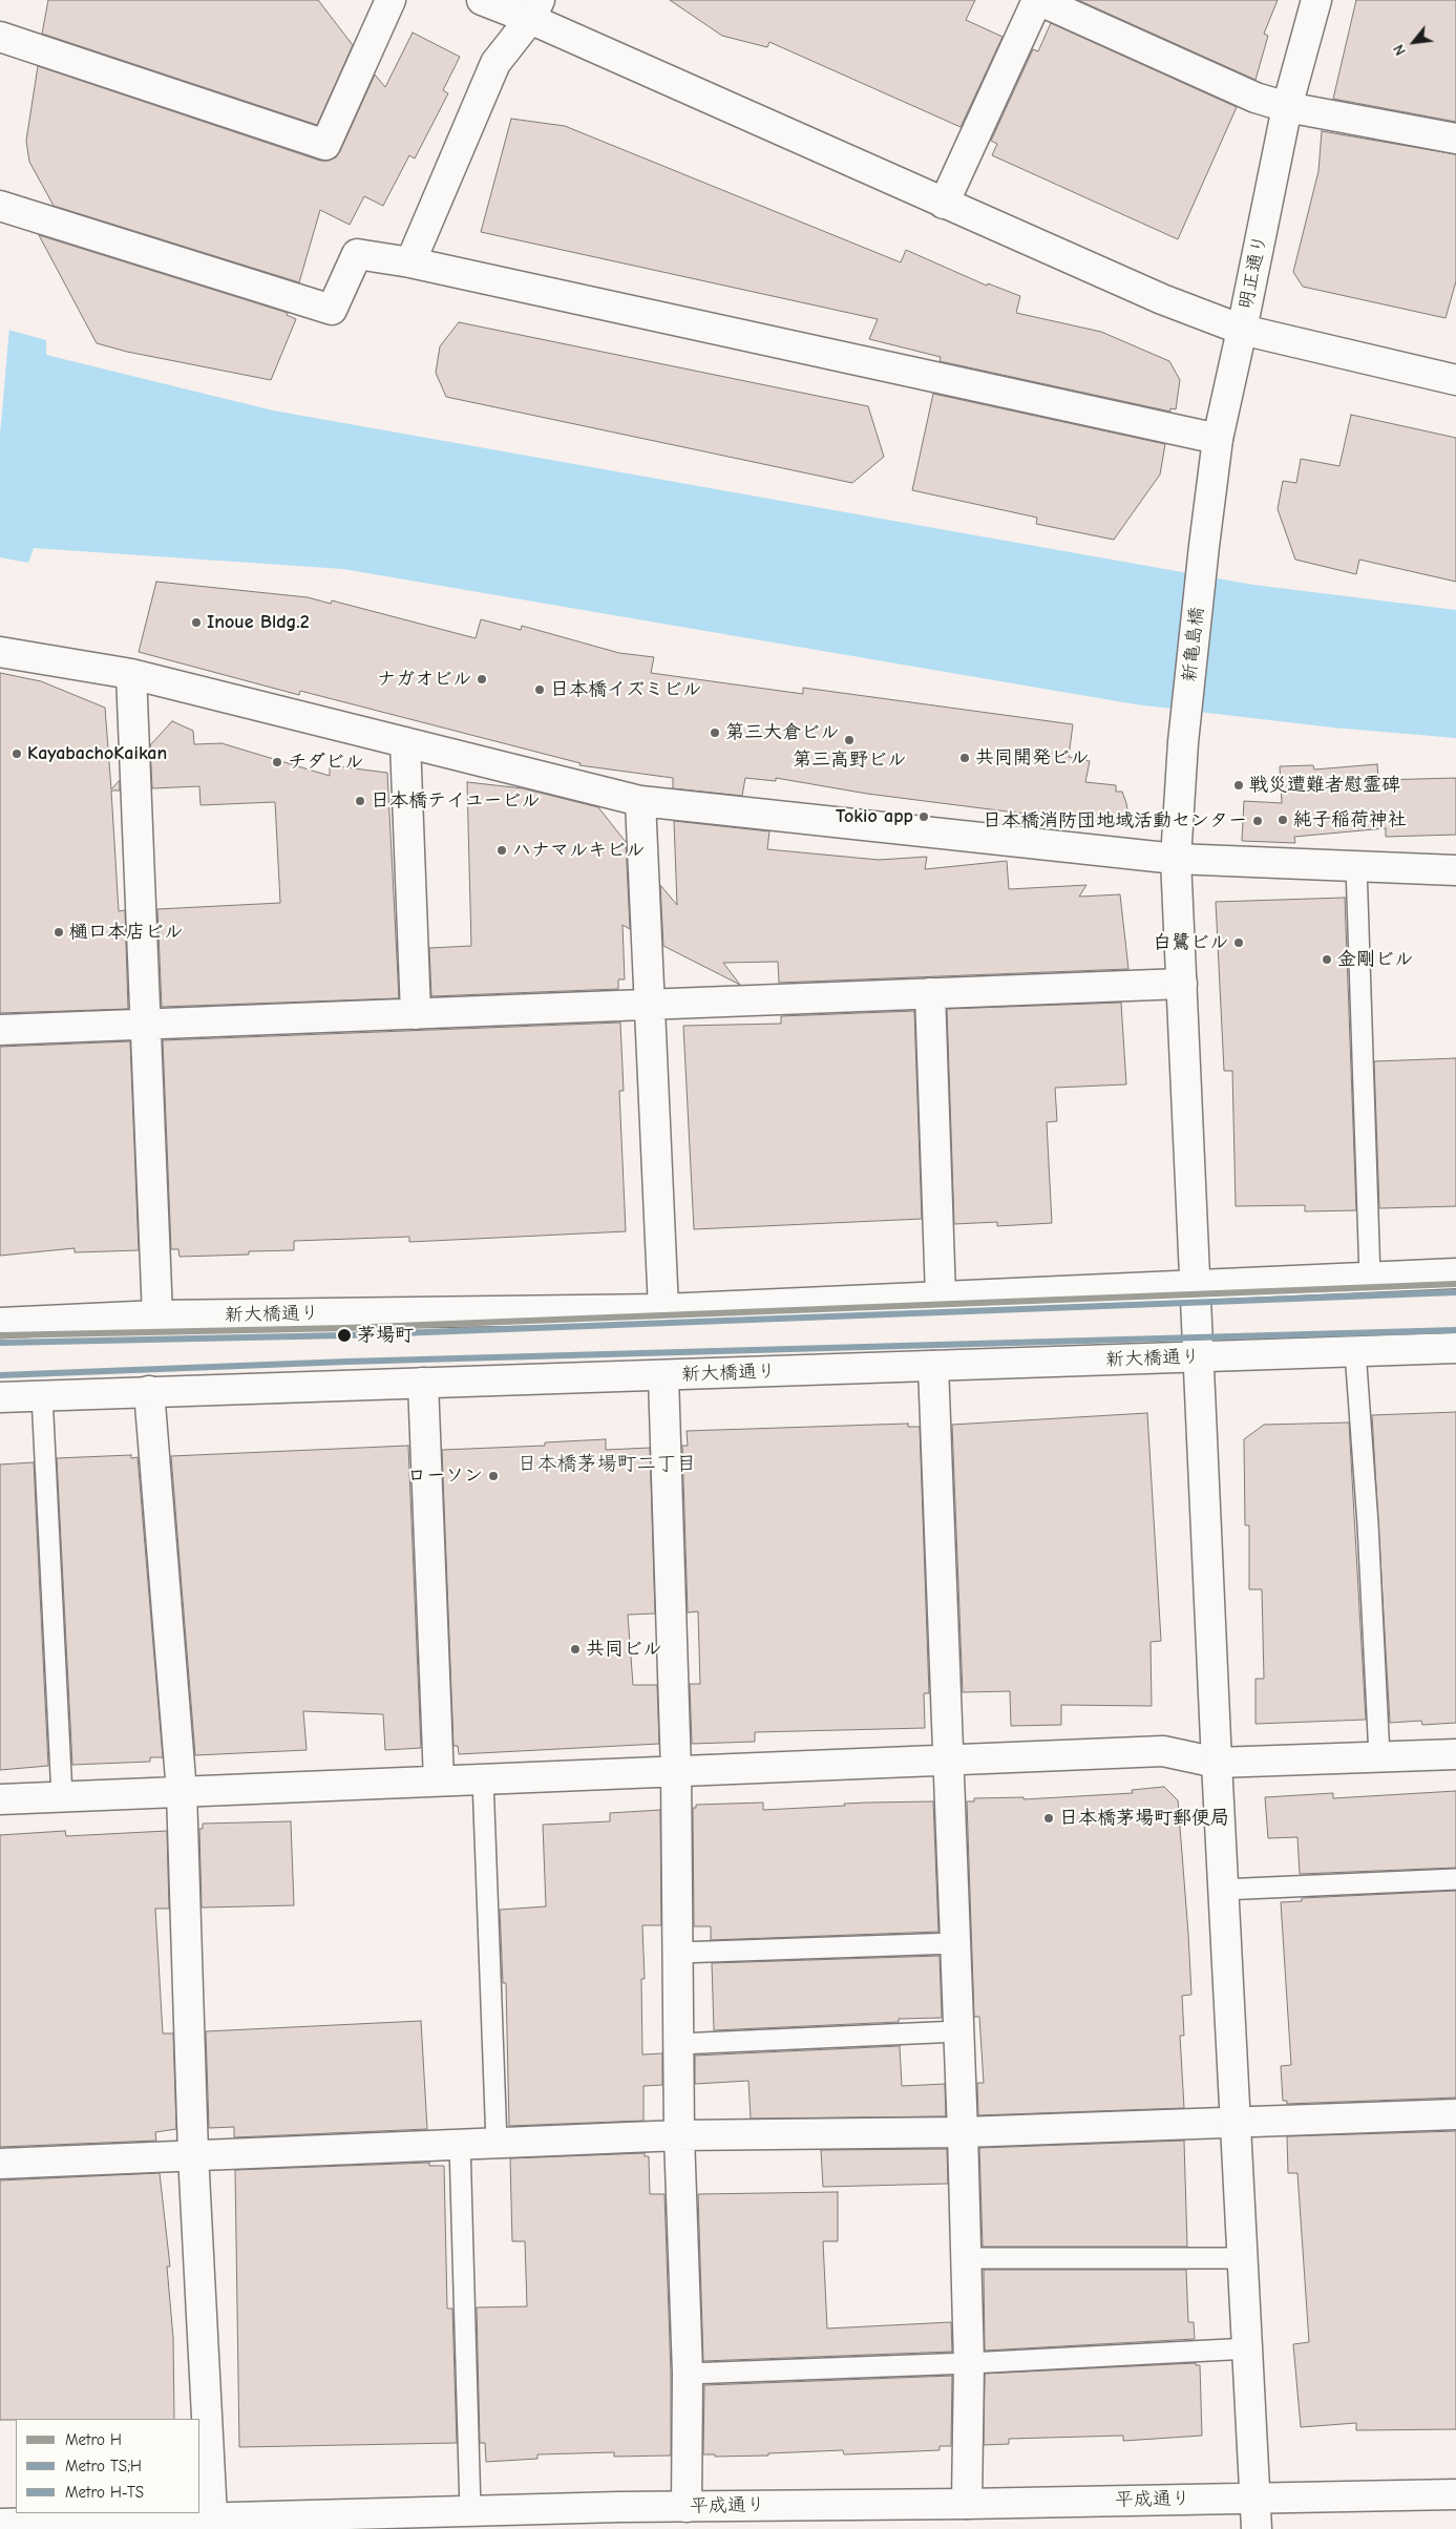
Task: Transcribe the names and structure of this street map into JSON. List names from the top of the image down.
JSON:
{
  "streets": {
    "street": [
      "明正通り",
      "新亀島橋",
      "新大橋通り",
      "平成通り"
    ]
  },
  "crossings": [
    ["明正通り", "新亀島橋"],
    ["新亀島橋", "新大橋通り"],
    ["新亀島橋", "平成通り"]
  ],
  "districts": ["日本橋茅場町二丁目"],
  "places": [
    "Inoue Bldg.2",
    "ナガオビル",
    "日本橋イズミビル",
    "第三大倉ビル",
    "第三高野ビル",
    "KayabachoKaikan",
    "共同開発ビル",
    "チダビル",
    "戦災遭難者慰霊碑",
    "日本橋テイユービル",
    "Tokio app",
    "純子稲荷神社",
    "日本橋消防団地域活動センター",
    "ハナマルキビル",
    "樋口本店ビル",
    "白鷺ビル",
    "金剛ビル",
    "茅場町",
    "ローソン",
    "共同ビル",
    "日本橋茅場町郵便局"
  ],
  "lines": ["metro line H", "metro line TS;H", "metro line H-TS"],
  "legend": ["Metro H", "Metro TS;H", "Metro H-TS"],
  "north": "bottom left"
}
